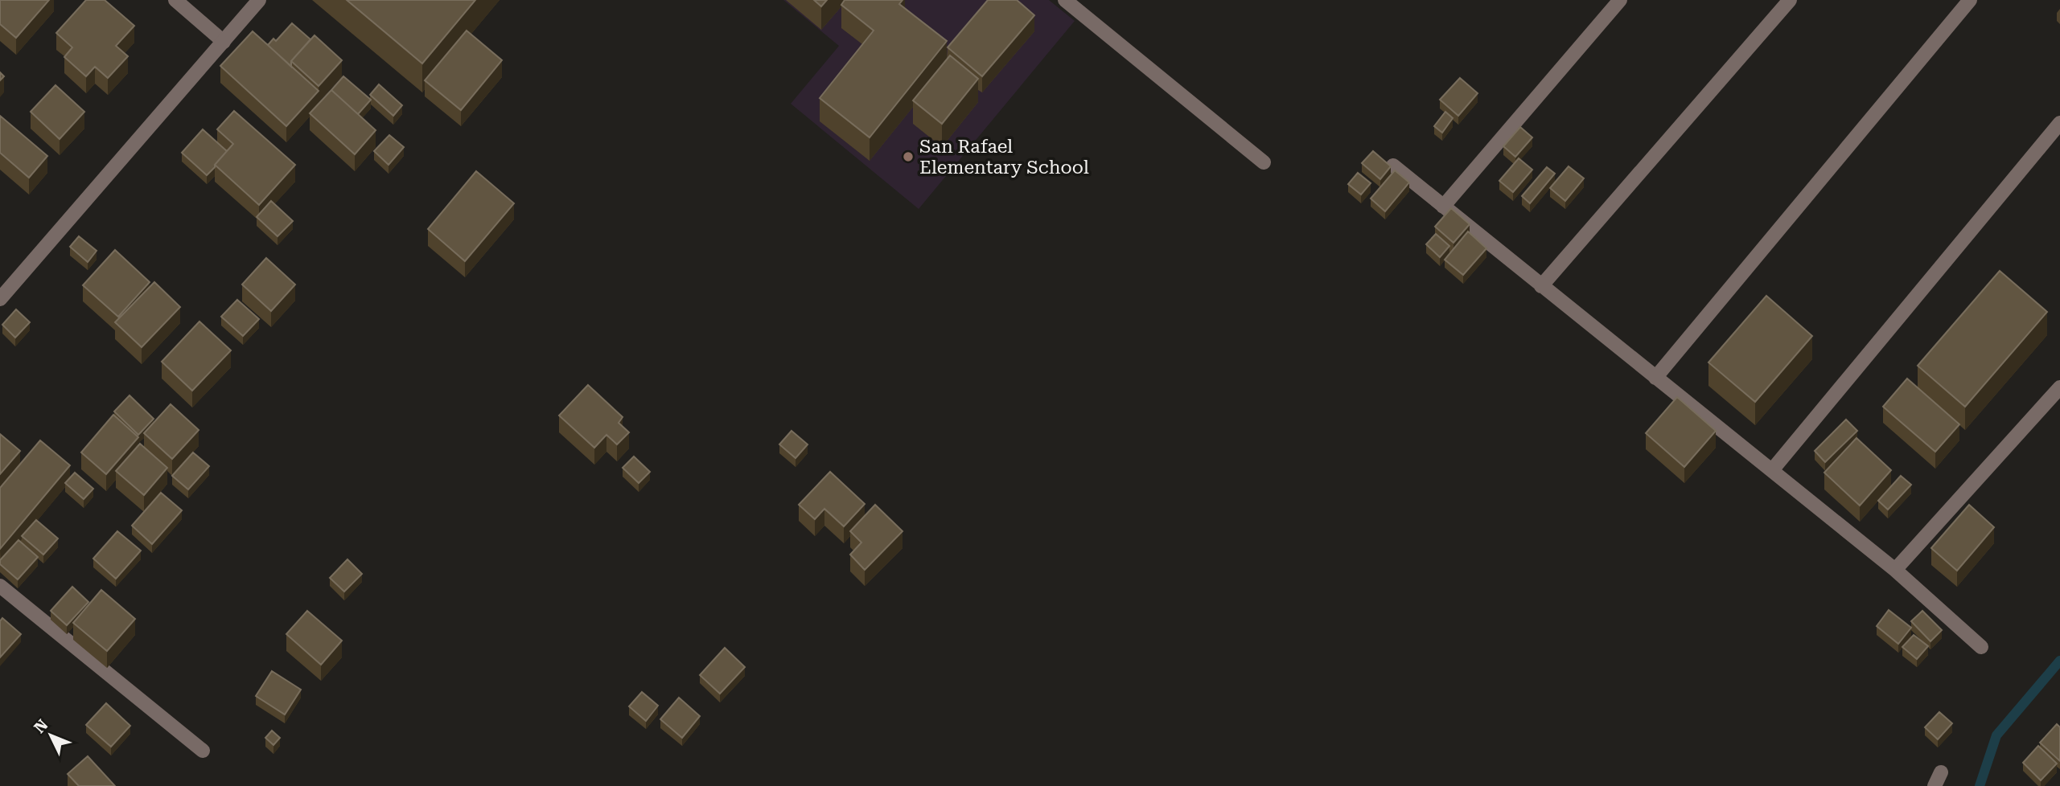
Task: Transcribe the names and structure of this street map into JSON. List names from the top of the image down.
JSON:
{
  "places": ["San Rafael Elementary School"],
  "north": "top left"
}
